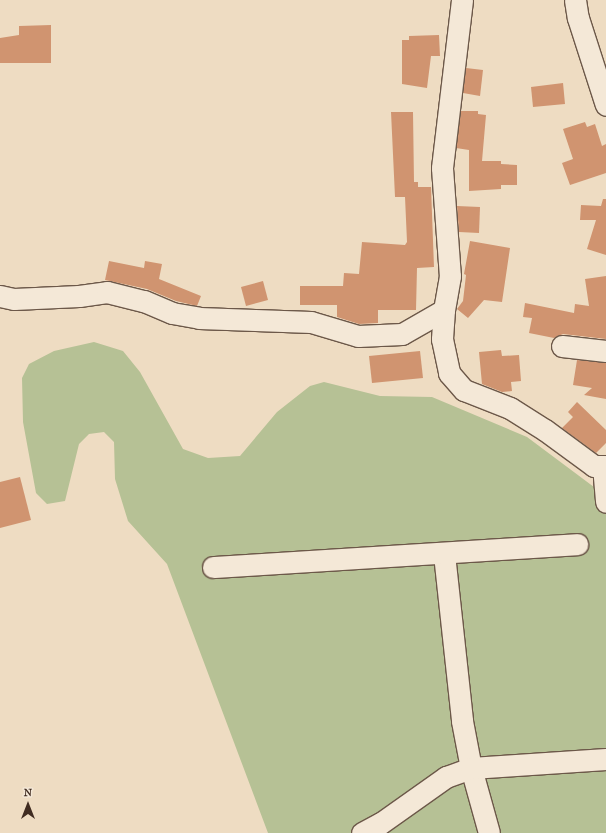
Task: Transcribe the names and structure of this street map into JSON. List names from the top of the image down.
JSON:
{
  "north": "top"
}
